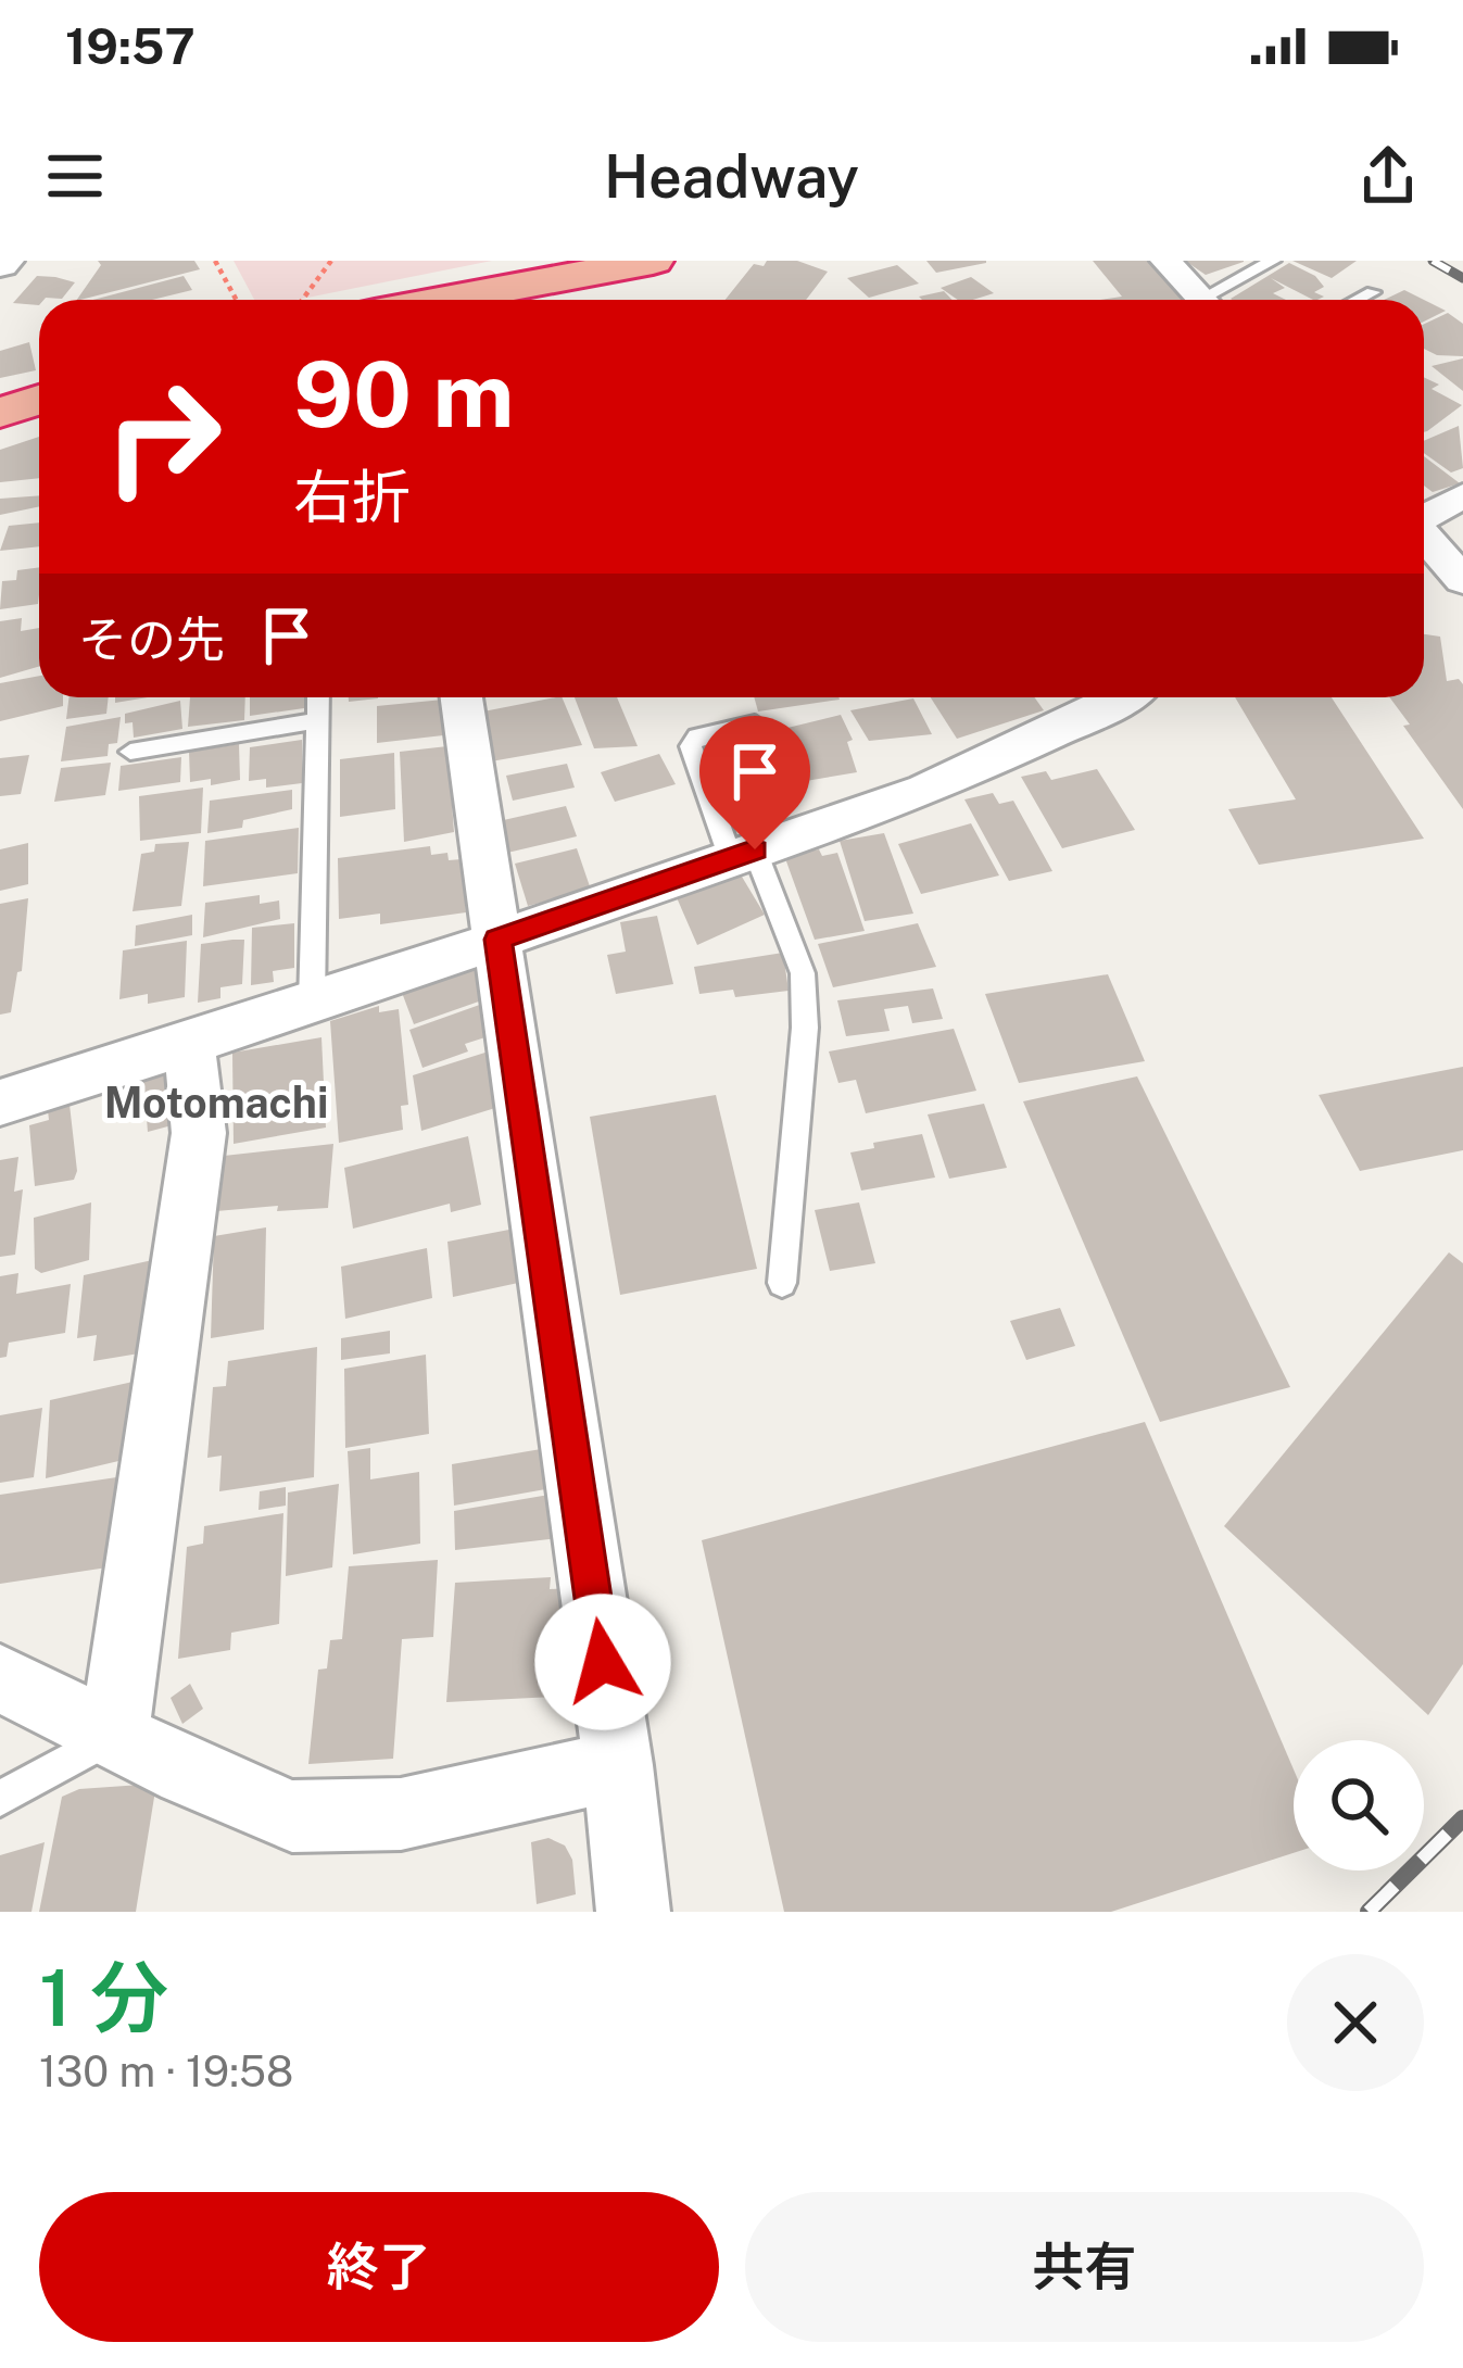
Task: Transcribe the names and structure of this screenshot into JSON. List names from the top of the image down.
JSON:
{
  "districts": ["Motomachi"],
  "page": {
    "status": "19:57",
    "header": "Headway",
    "turn": ["90 m", "右折"],
    "then": "その先",
    "heading": ["1 分", "130 m · 19:58"],
    "buttons": ["終了", "共有"]
  }
}
